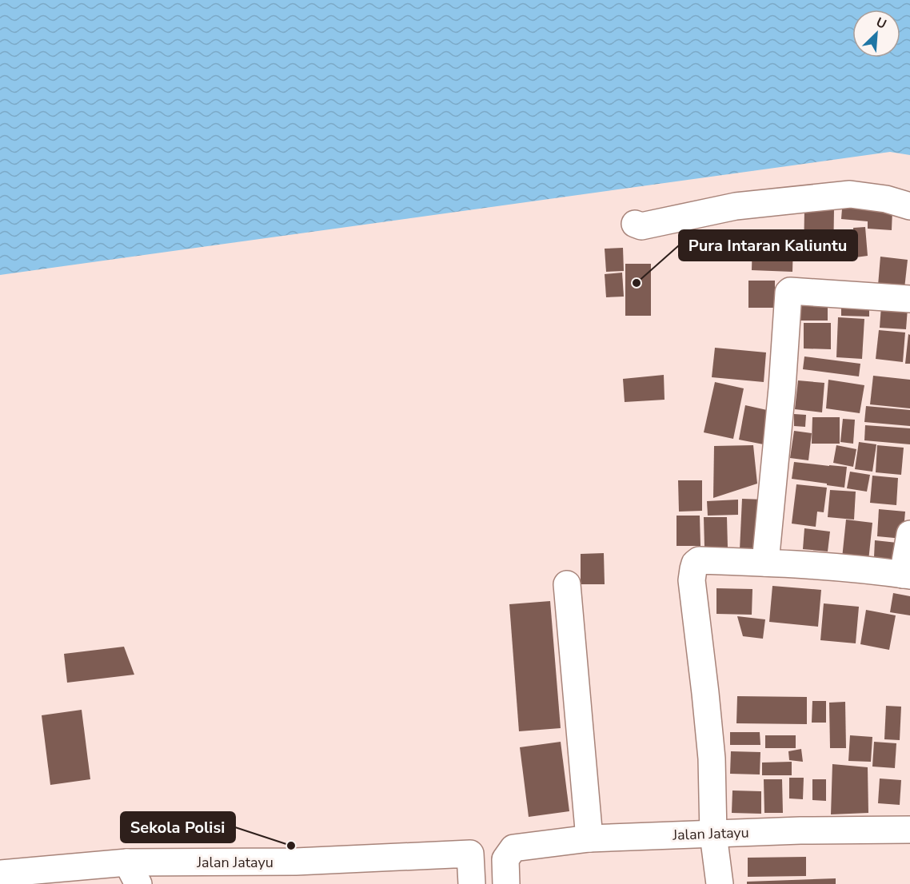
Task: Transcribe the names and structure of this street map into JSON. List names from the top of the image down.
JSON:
{
  "streets": {
    "street": ["Jalan Jatayu"]
  },
  "places": ["Pura Intaran Kaliuntu", "Sekola Polisi"],
  "north": "top right"
}
